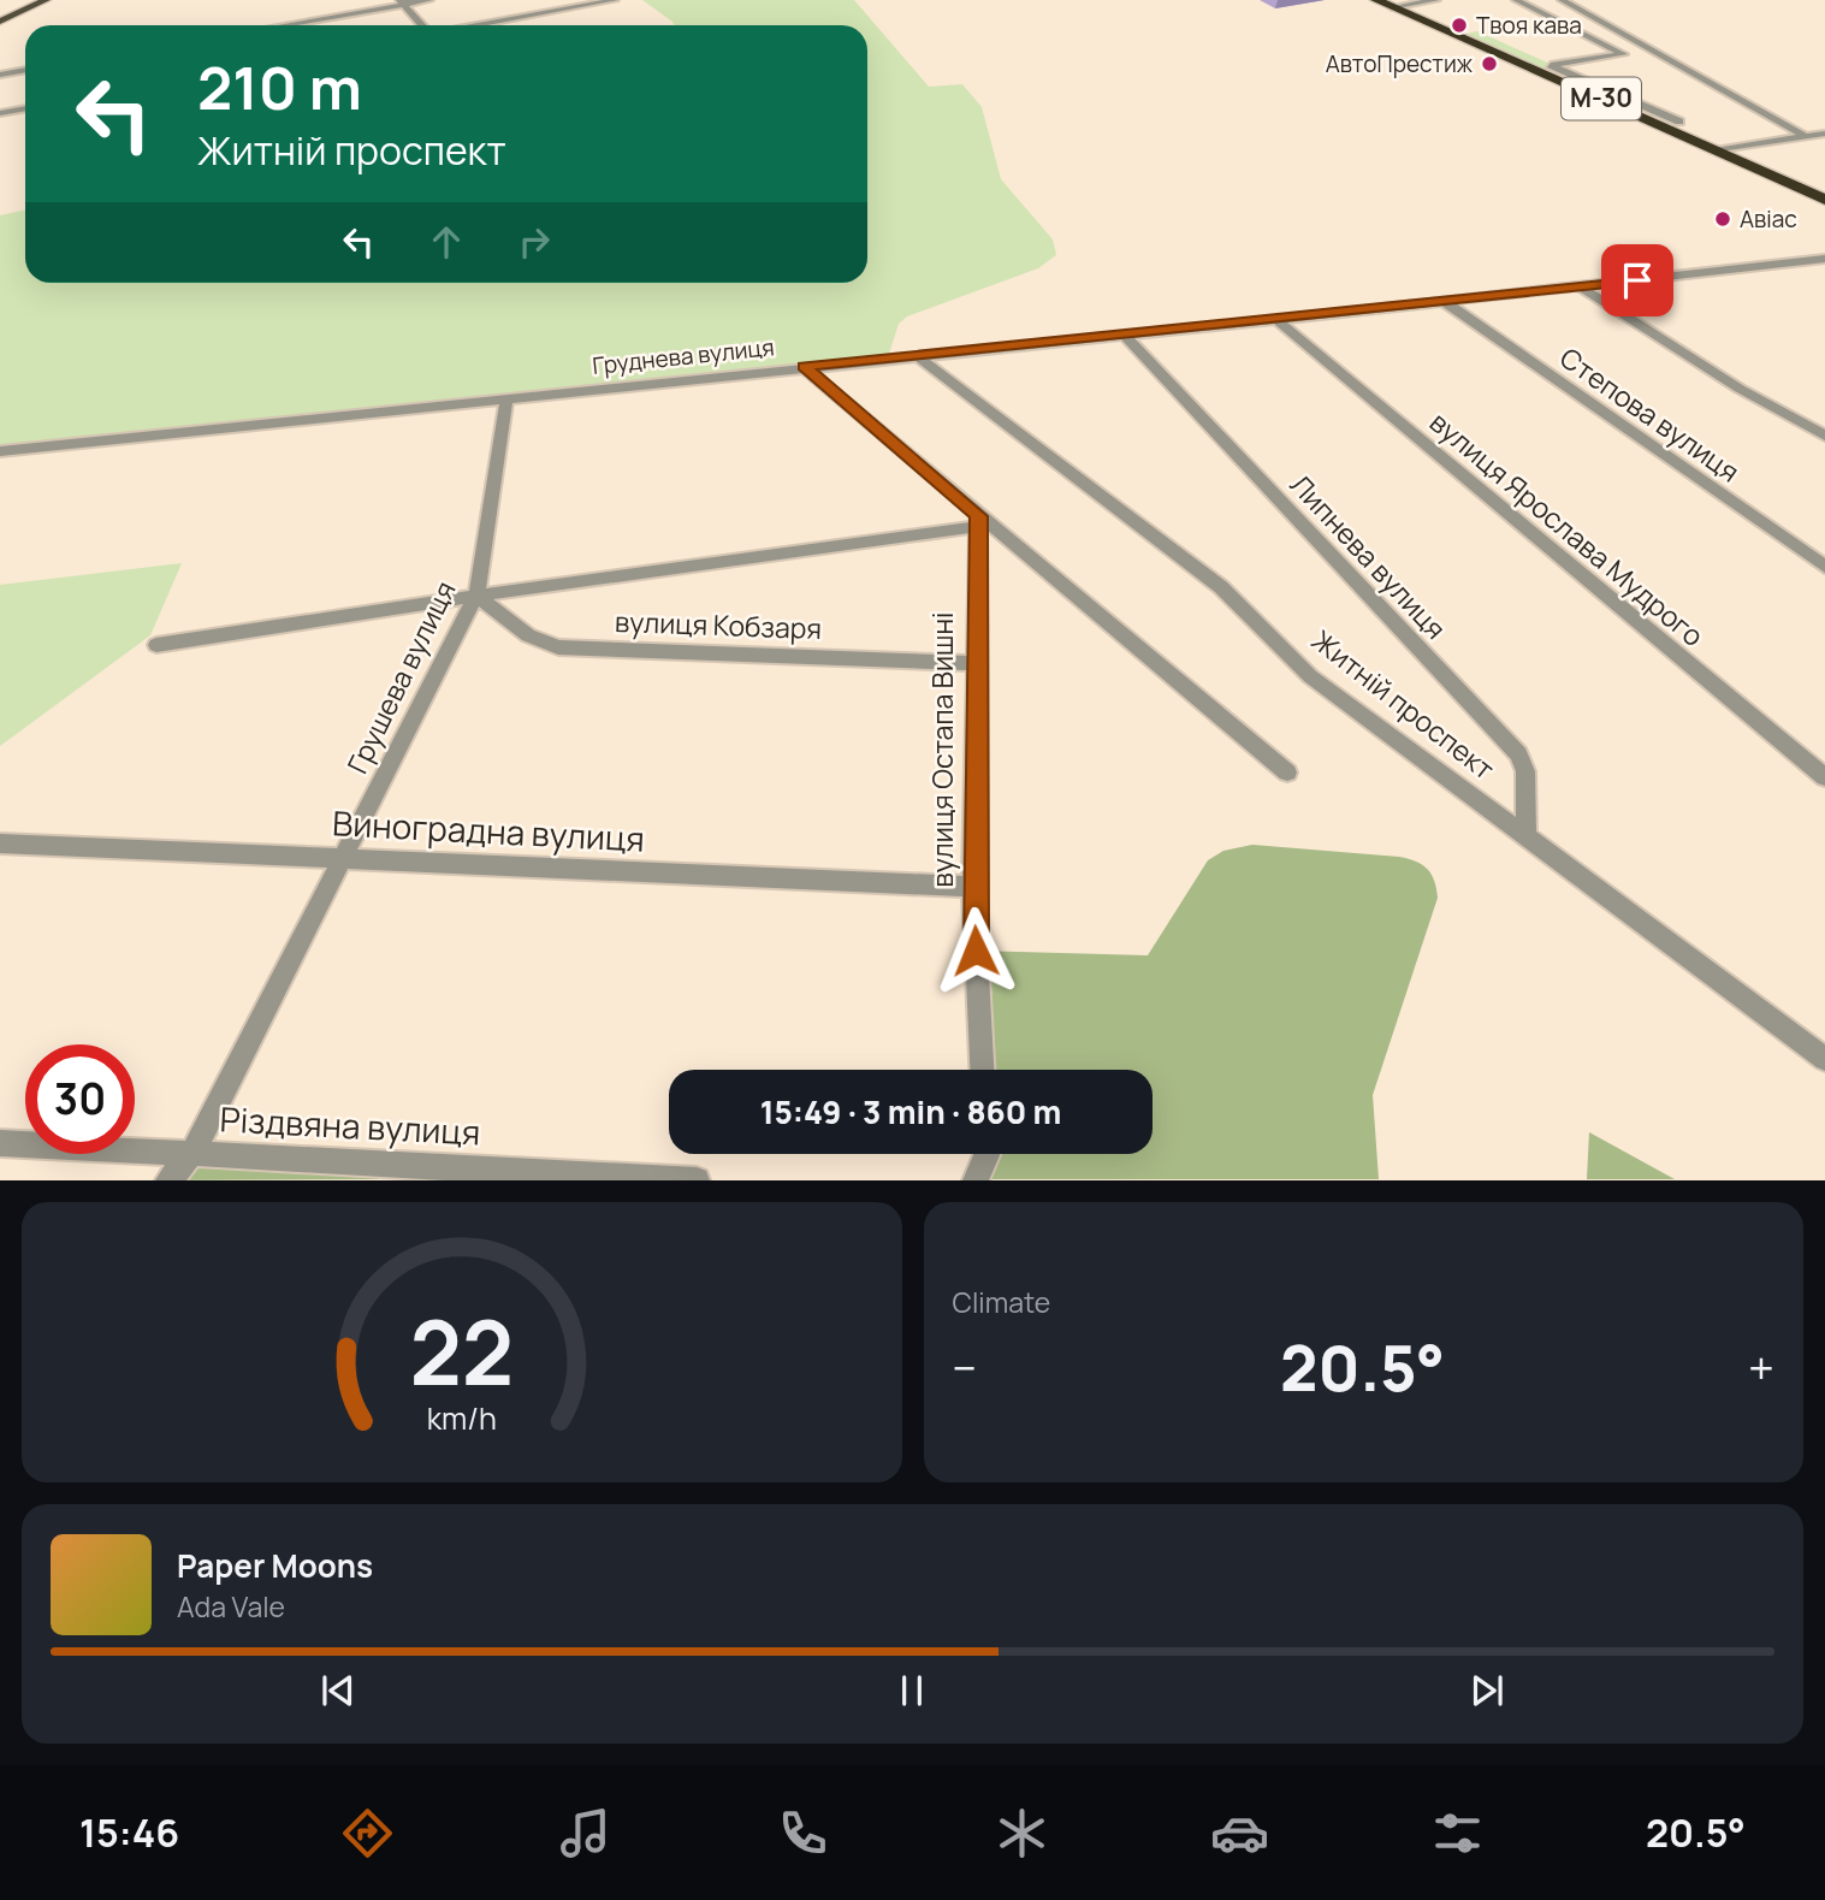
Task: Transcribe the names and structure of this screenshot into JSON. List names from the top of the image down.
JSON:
{
  "streets": {
    "highway": ["М-30"],
    "street": [
      "Груднева вулиця",
      "Степова вулиця",
      "вулиця Ярослава Мудрого",
      "Липнева вулиця",
      "вулиця Кобзаря",
      "Грушева вулиця",
      "Житній проспект",
      "вулиця Остапа Вишні",
      "Виноградна вулиця",
      "Різдвяна вулиця"
    ]
  },
  "crossings": [
    ["Груднева вулиця", "Степова вулиця"],
    ["Груднева вулиця", "вулиця Ярослава Мудрого"],
    ["Груднева вулиця", "Липнева вулиця"],
    ["Груднева вулиця", "Грушева вулиця"],
    ["Груднева вулиця", "Житній проспект"],
    ["Липнева вулиця", "Житній проспект"],
    ["вулиця Кобзаря", "Грушева вулиця"],
    ["вулиця Кобзаря", "вулиця Остапа Вишні"],
    ["Грушева вулиця", "Виноградна вулиця"],
    ["Грушева вулиця", "Різдвяна вулиця"],
    ["вулиця Остапа Вишні", "Виноградна вулиця"]
  ],
  "places": ["Твоя кава", "АвтоПрестиж", "Авіас"],
  "page": {
    "turn": ["210 m", "Житній проспект"],
    "limit": "30",
    "trip": "15:49 · 3 min · 860 m",
    "tile": "Climate",
    "heat": ["−", "20.5°", "+"],
    "song": ["Paper Moons", "Ada Vale"],
    "tabs": ["15:46", "20.5°"],
    "gauge": ["22", "km/h"]
  }
}
